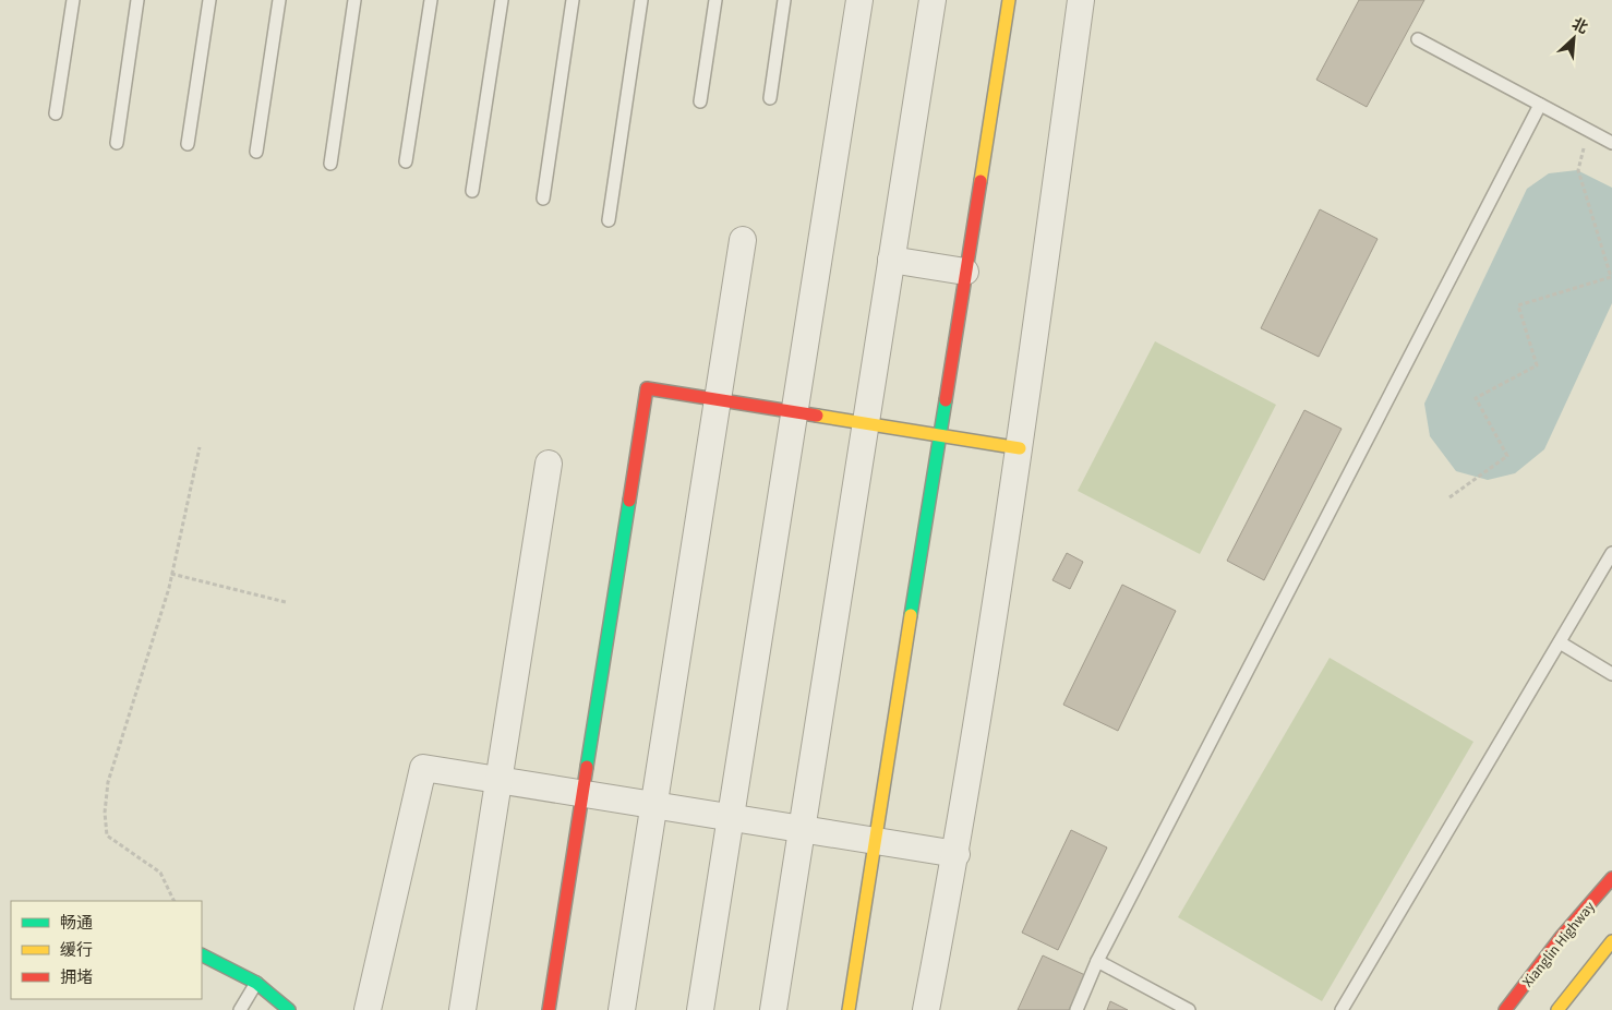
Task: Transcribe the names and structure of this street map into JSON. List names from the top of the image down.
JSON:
{
  "streets": {
    "main road": ["Xianglin Highway"]
  },
  "legend": ["畅通", "缓行", "拥堵"],
  "north": "top right"
}
